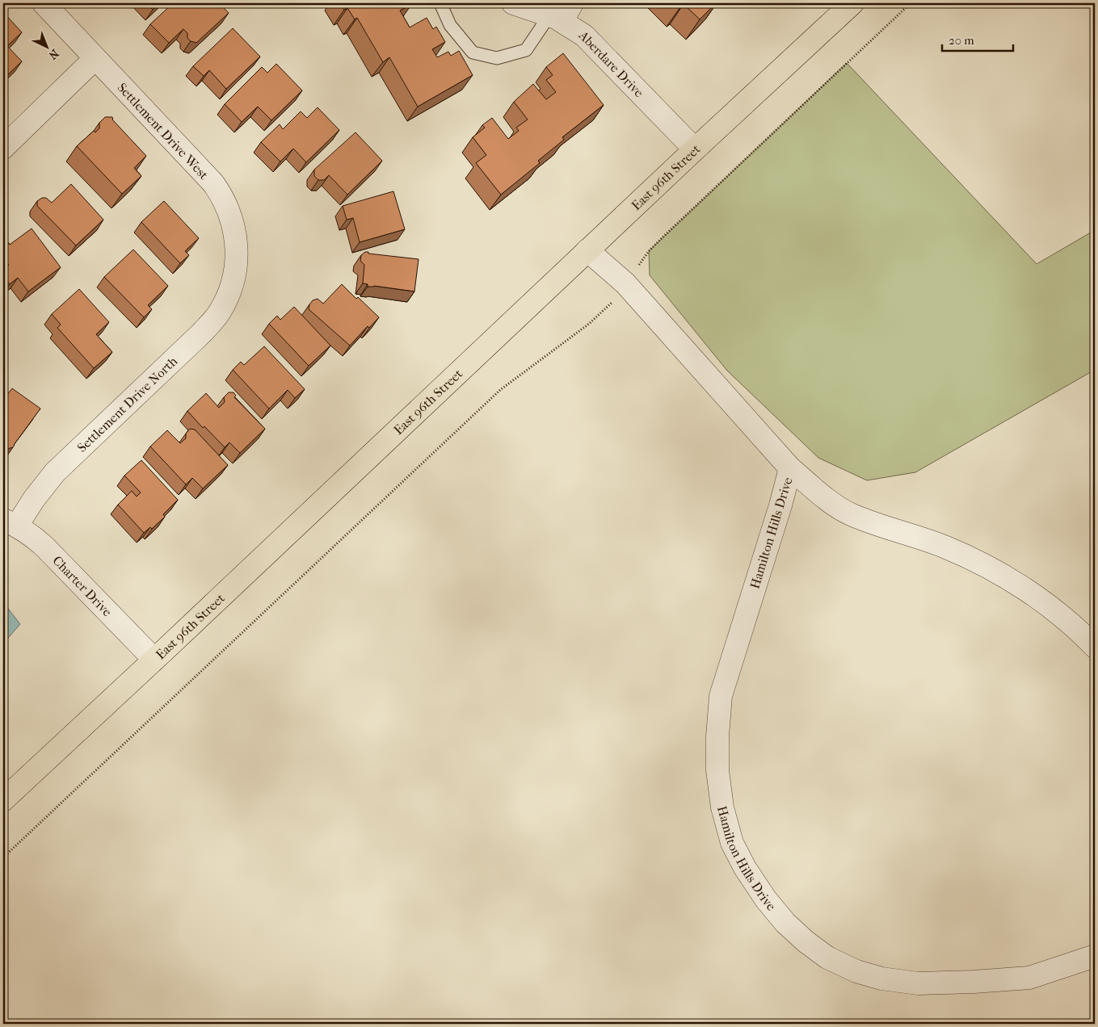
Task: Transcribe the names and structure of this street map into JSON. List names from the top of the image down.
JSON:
{
  "streets": {
    "main road": ["East 96th Street"],
    "street": [
      "Aberdare Drive",
      "Settlement Drive West",
      "Settlement Drive North",
      "Hamilton Hills Drive",
      "Charter Drive"
    ]
  },
  "crossings": [
    ["Aberdare Drive", "East 96th Street"],
    ["Settlement Drive West", "Settlement Drive North"],
    ["East 96th Street", "Hamilton Hills Drive"],
    ["East 96th Street", "Charter Drive"],
    ["Settlement Drive North", "Charter Drive"]
  ],
  "scale_bar": "20 m",
  "north": "bottom right"
}
